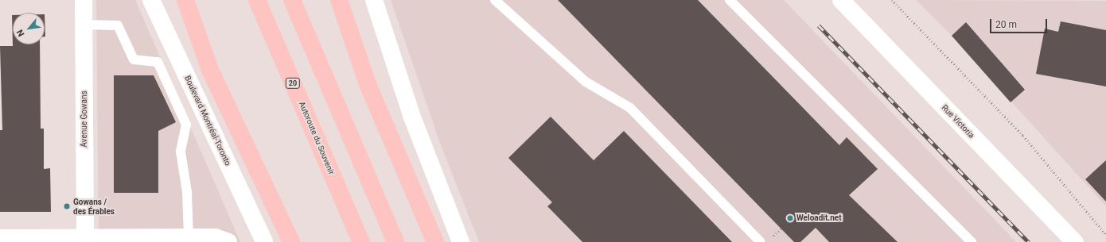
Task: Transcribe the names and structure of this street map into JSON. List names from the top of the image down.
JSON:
{
  "streets": {
    "highway": ["20", "Autoroute du Souvenir"],
    "main road": ["Avenue Gowans", "Boulevard Montréal-Toronto", "Rue Victoria"]
  },
  "places": ["Gowans / des Érables", "Weloadit.net"],
  "scale_bar": "20 m",
  "north": "bottom left"
}
